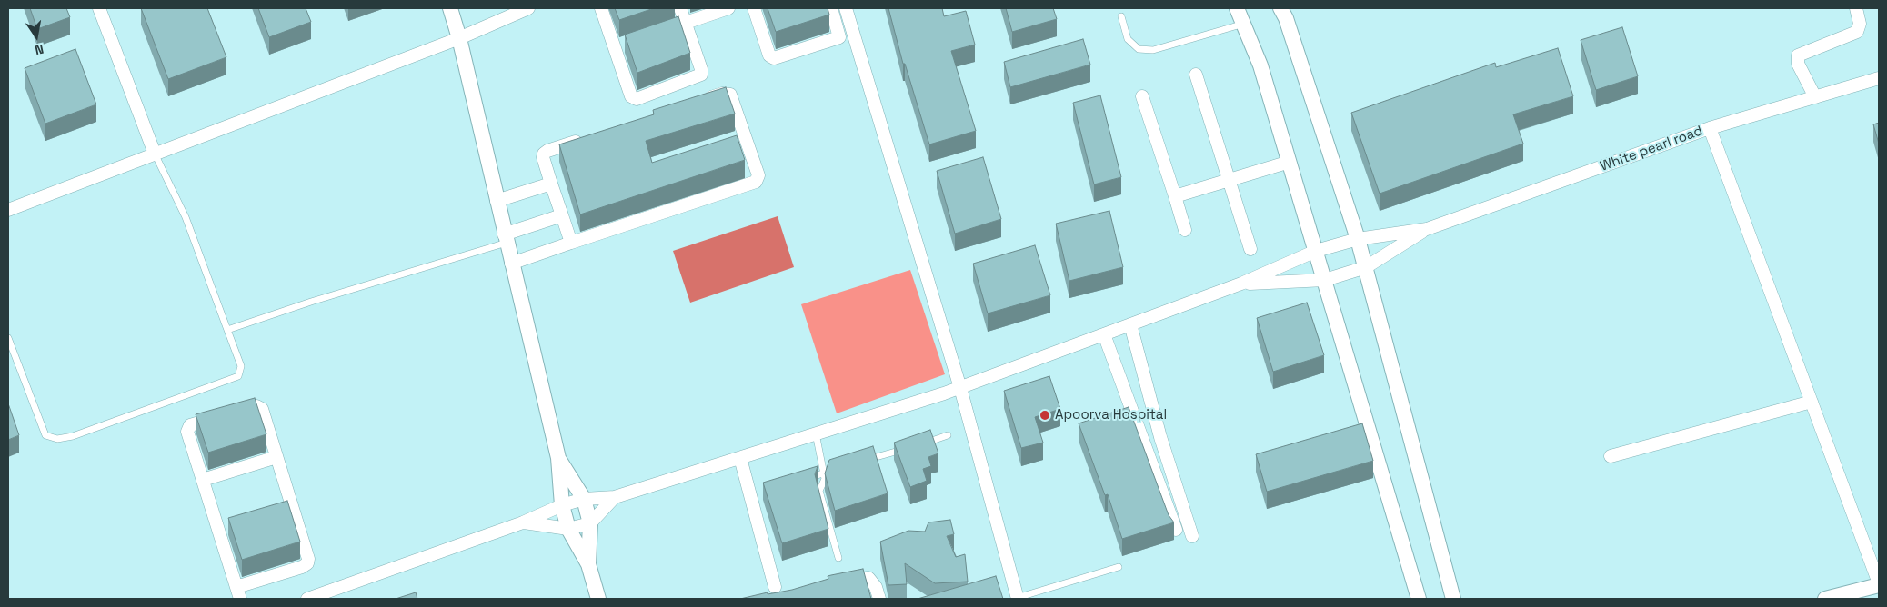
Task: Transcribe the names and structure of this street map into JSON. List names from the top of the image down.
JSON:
{
  "streets": {
    "street": ["White pearl road"]
  },
  "places": ["Apoorva Hospital"],
  "north": "bottom"
}
